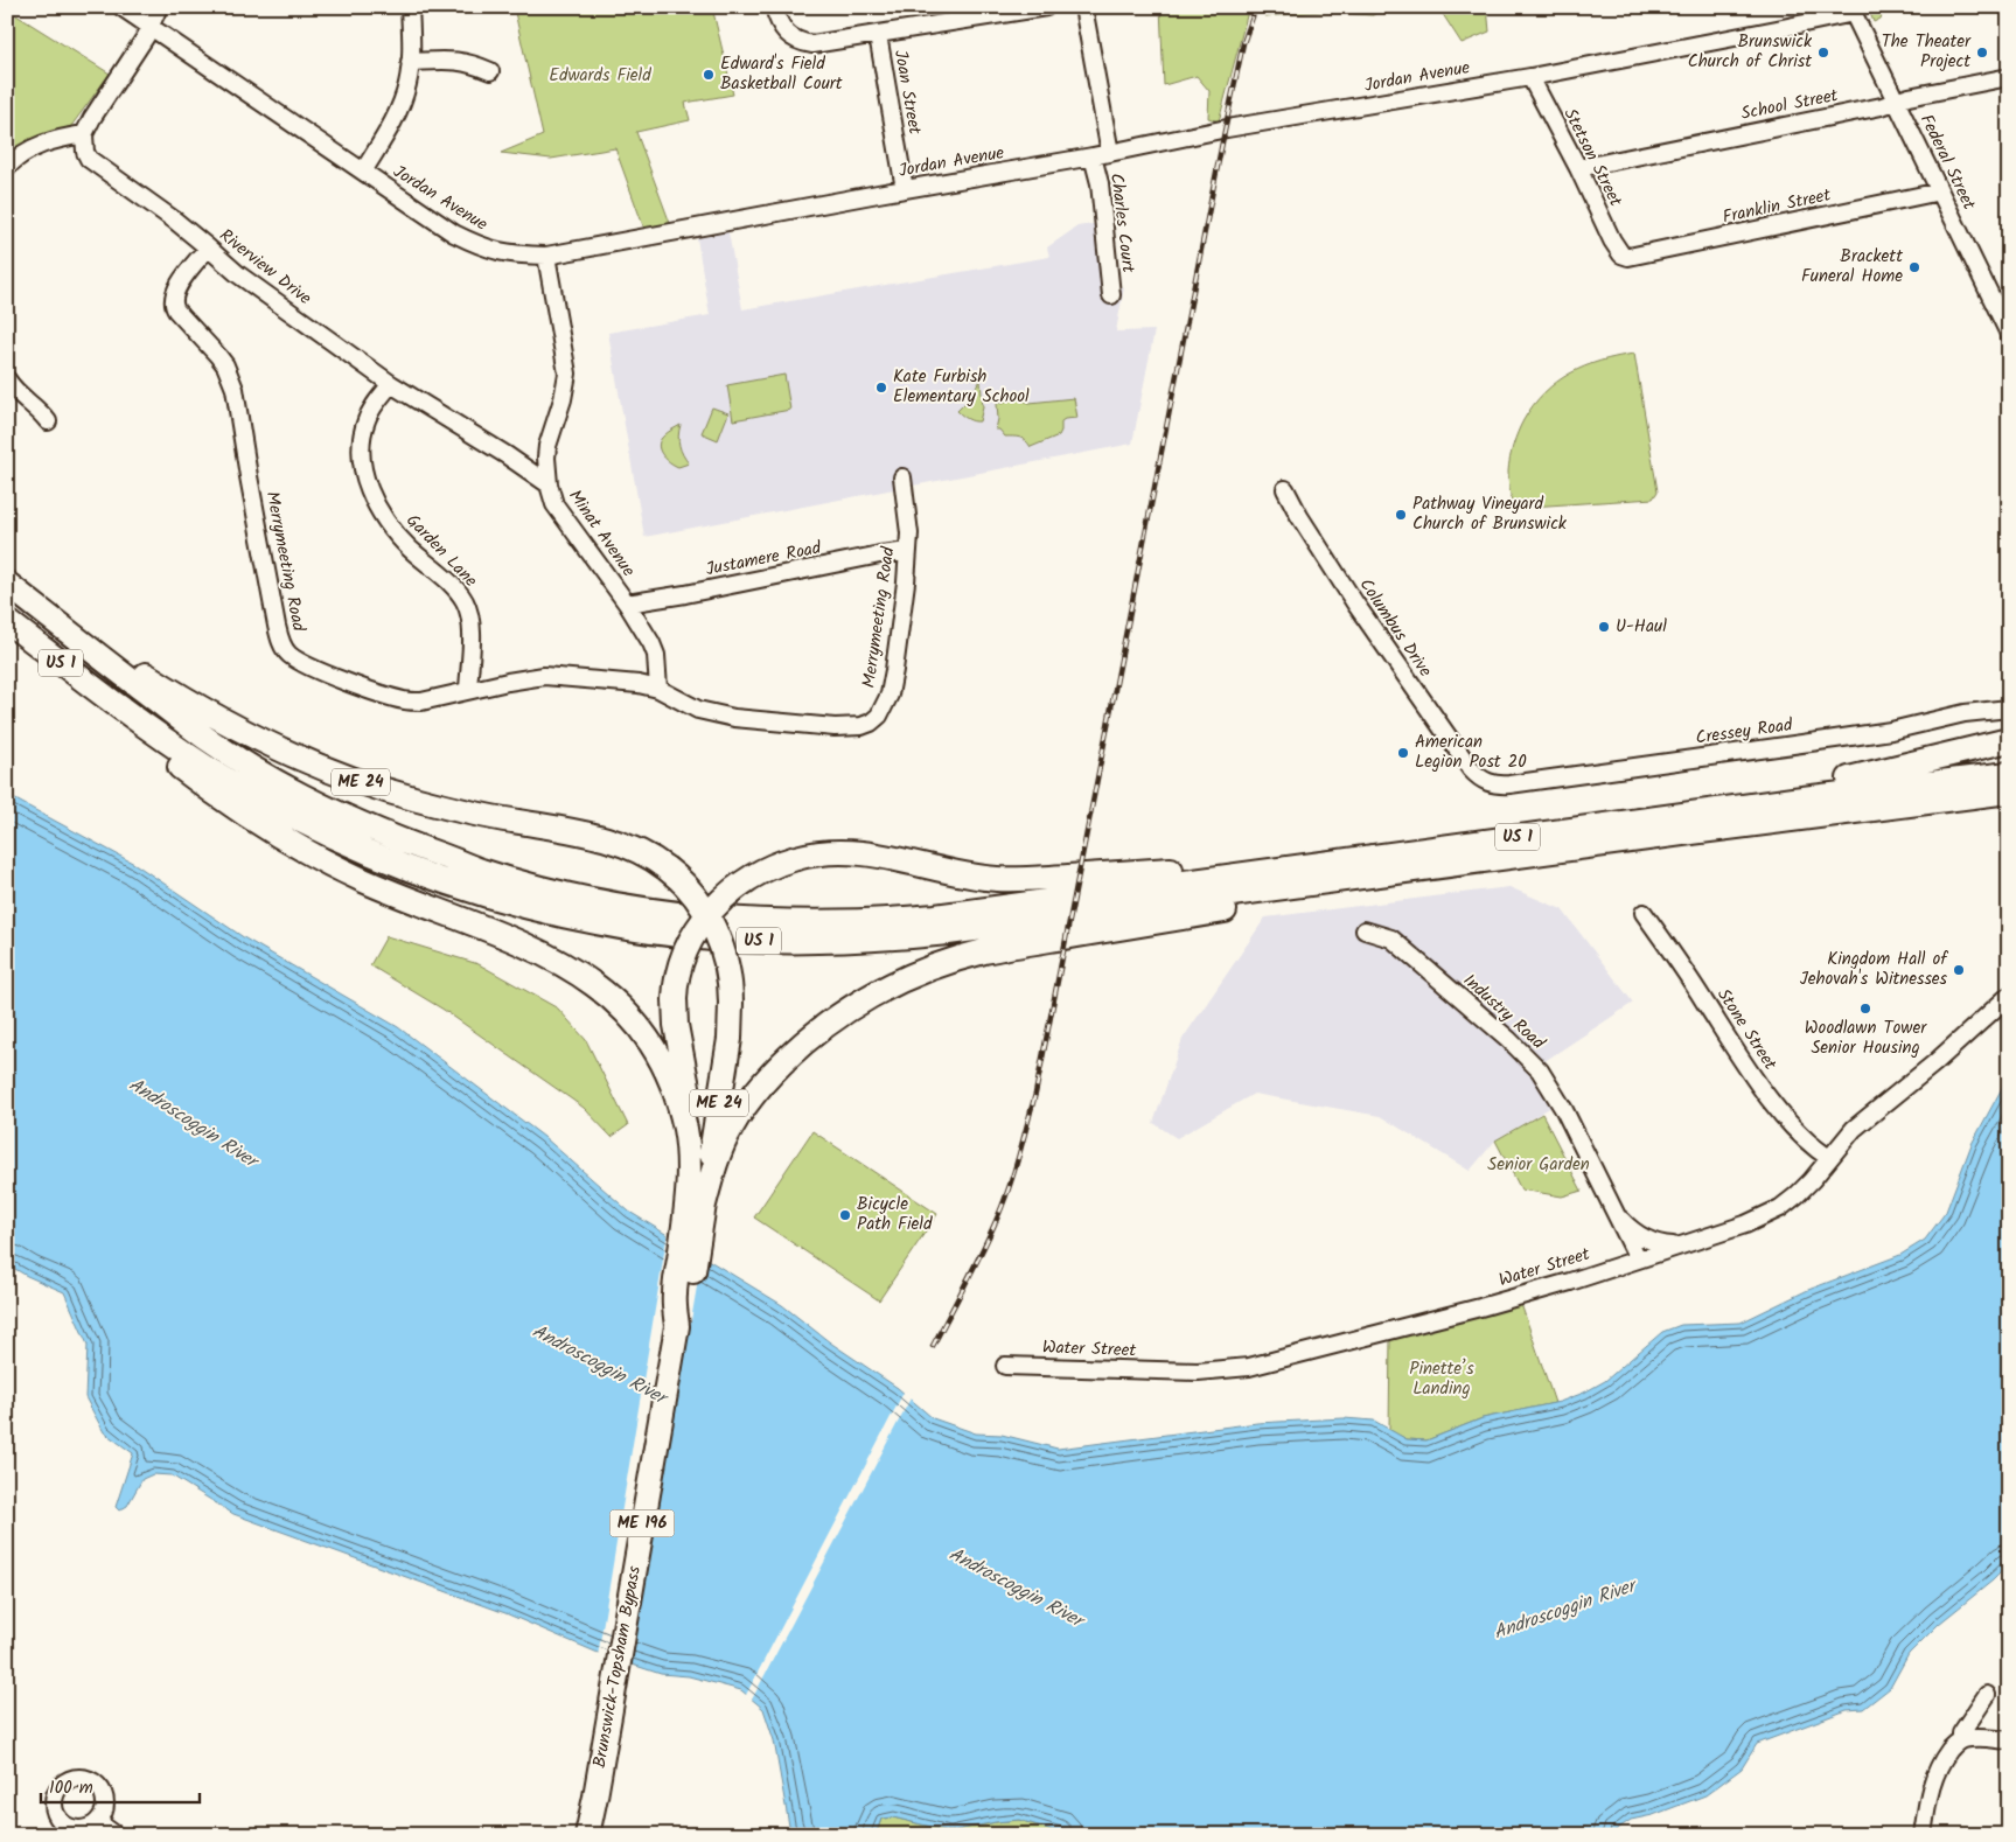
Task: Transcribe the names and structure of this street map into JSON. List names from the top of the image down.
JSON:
{
  "streets": {
    "highway": [
      "US 1",
      "ME 24",
      "ME 196",
      "Brunswick-Topsham Bypass"
    ],
    "street": [
      "Jordan Avenue",
      "Joan Street",
      "School Street",
      "Stetson Street",
      "Federal Street",
      "Franklin Street",
      "Charles Court",
      "Riverview Drive",
      "Minat Avenue",
      "Garden Lane",
      "Justamere Road",
      "Merrymeeting Road",
      "Columbus Drive",
      "Cressey Road",
      "Industry Road",
      "Stone Street",
      "Water Street"
    ]
  },
  "crossings": [
    ["Jordan Avenue", "Joan Street"],
    ["Jordan Avenue", "Stetson Street"],
    ["Jordan Avenue", "Federal Street"],
    ["Jordan Avenue", "Charles Court"],
    ["Jordan Avenue", "Minat Avenue"],
    ["School Street", "Stetson Street"],
    ["School Street", "Federal Street"],
    ["Stetson Street", "Franklin Street"],
    ["Federal Street", "Franklin Street"],
    ["Riverview Drive", "Minat Avenue"],
    ["Riverview Drive", "Garden Lane"],
    ["Riverview Drive", "Merrymeeting Road"],
    ["Minat Avenue", "Justamere Road"],
    ["Minat Avenue", "Merrymeeting Road"],
    ["Garden Lane", "Merrymeeting Road"],
    ["Justamere Road", "Merrymeeting Road"],
    ["Columbus Drive", "Cressey Road"],
    ["US 1", "ME 24"],
    ["ME 24", "Brunswick-Topsham Bypass"],
    ["Industry Road", "Water Street"],
    ["Stone Street", "Water Street"]
  ],
  "water": ["Androscoggin River"],
  "parks": ["Edwards Field", "Senior Garden", "Pinette’s Landing"],
  "places": [
    "Brunswick Church of Christ",
    "The Theater Project",
    "Edward's Field Basketball Court",
    "Brackett Funeral Home",
    "Kate Furbish Elementary School",
    "Pathway Vineyard Church of Brunswick",
    "U-Haul",
    "American Legion Post 20",
    "Kingdom Hall of Jehovah's Witnesses",
    "Woodlawn Tower Senior Housing",
    "Bicycle Path Field"
  ],
  "scale_bar": "100 m"
}
